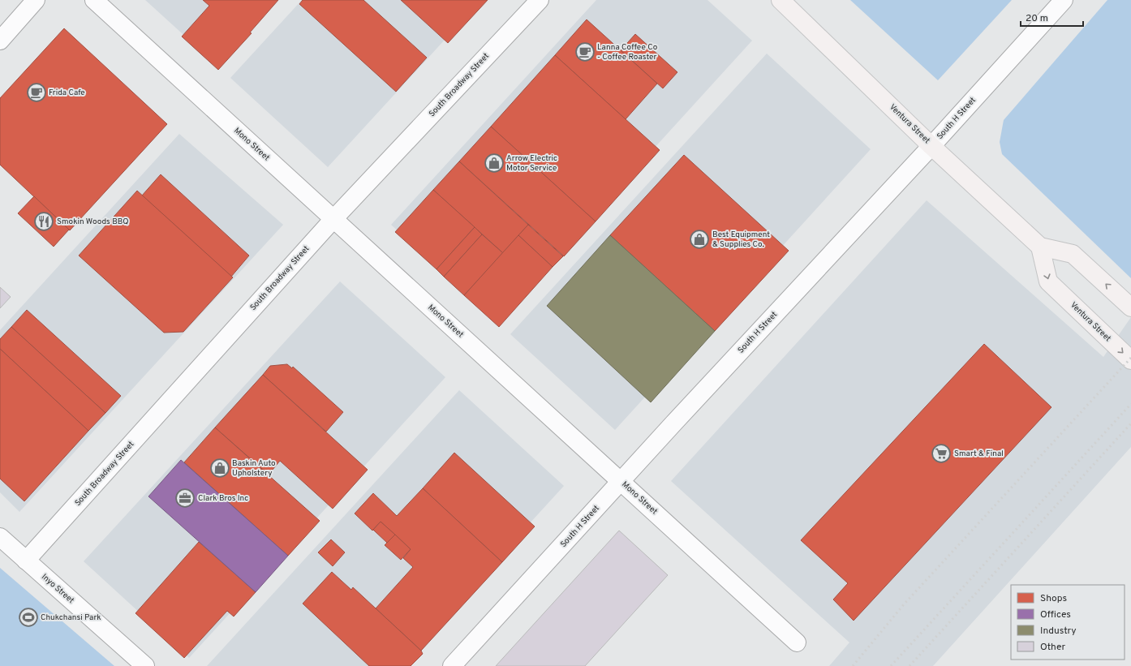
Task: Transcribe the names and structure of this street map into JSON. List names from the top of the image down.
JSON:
{
  "streets": {
    "main road": ["Ventura Street"],
    "street": [
      "South Broadway Street",
      "South H Street",
      "Mono Street",
      "Inyo Street"
    ]
  },
  "crossings": [
    ["South Broadway Street", "Mono Street"],
    ["South Broadway Street", "Inyo Street"],
    ["South H Street", "Ventura Street"],
    ["South H Street", "Mono Street"]
  ],
  "places": {
    "cafe": ["Lanna Coffee Co - Coffee Roaster", "Frida Cafe"],
    "shop": ["Arrow Electric Motor Service", "Best Equipment & Supplies Co.", "Baskin Auto Upholstery"],
    "restaurant": ["Smokin Woods BBQ"],
    "supermarket": ["Smart & Final"],
    "office": ["Clark Bros Inc"],
    "sports": ["Chukchansi Park"]
  },
  "legend": [
    "Shops",
    "Offices",
    "Industry",
    "Other"
  ],
  "scale_bar": "20 m"
}
